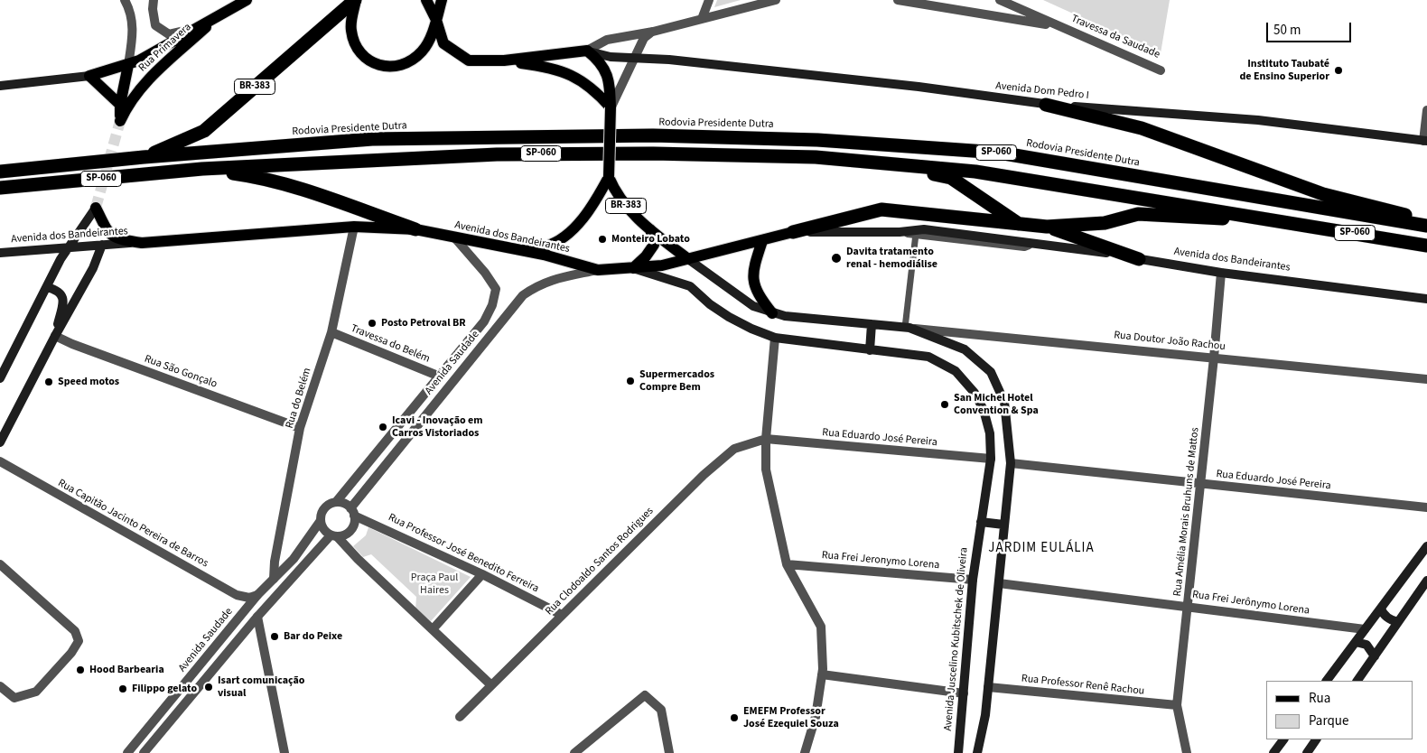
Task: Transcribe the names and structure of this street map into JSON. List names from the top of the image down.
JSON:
{
  "streets": {
    "highway": ["BR-383", "Rodovia Presidente Dutra", "SP-060"],
    "main road": [
      "Rua Primavera",
      "Avenida Dom Pedro I",
      "Avenida dos Bandeirantes",
      "Avenida Juscelino Kubitschek de Oliveira"
    ],
    "street": [
      "Travessa da Saudade",
      "Rua Doutor João Rachou",
      "Travessa do Belém",
      "Avenida Saudade",
      "Rua São Gonçalo",
      "Rua do Belém",
      "Rua Eduardo José Pereira",
      "Rua Amélia Morais Bruhuns de Mattos",
      "Rua Capitão Jacinto Pereira de Barros",
      "Rua Professor José Benedito Ferreira",
      "Rua Frei Jeronymo Lorena",
      "Rua Clodoaldo Santos Rodrigues",
      "Rua Frei Jerônymo Lorena",
      "Rua Professor Renê Rachou"
    ]
  },
  "crossings": [
    ["BR-383", "Rodovia Presidente Dutra"],
    ["BR-383", "Avenida dos Bandeirantes"],
    ["BR-383", "Avenida Juscelino Kubitschek de Oliveira"],
    ["Avenida dos Bandeirantes", "Travessa do Belém"],
    ["Avenida dos Bandeirantes", "Avenida Saudade"],
    ["Avenida dos Bandeirantes", "Rua do Belém"],
    ["Avenida dos Bandeirantes", "Rua Amélia Morais Bruhuns de Mattos"],
    ["Avenida dos Bandeirantes", "Avenida Juscelino Kubitschek de Oliveira"],
    ["Rua Doutor João Rachou", "Rua Amélia Morais Bruhuns de Mattos"],
    ["Travessa do Belém", "Avenida Saudade"],
    ["Travessa do Belém", "Rua do Belém"],
    ["Avenida Saudade", "Rua do Belém"],
    ["Avenida Saudade", "Rua Capitão Jacinto Pereira de Barros"],
    ["Avenida Saudade", "Rua Professor José Benedito Ferreira"],
    ["Rua São Gonçalo", "Rua do Belém"],
    ["Rua Eduardo José Pereira", "Rua Amélia Morais Bruhuns de Mattos"],
    ["Rua Eduardo José Pereira", "Rua Clodoaldo Santos Rodrigues"],
    ["Rua Eduardo José Pereira", "Avenida Juscelino Kubitschek de Oliveira"],
    ["Rua Amélia Morais Bruhuns de Mattos", "Rua Frei Jerônymo Lorena"],
    ["Rua Amélia Morais Bruhuns de Mattos", "Rua Professor Renê Rachou"],
    ["Rua Professor José Benedito Ferreira", "Rua Clodoaldo Santos Rodrigues"],
    ["Rua Frei Jeronymo Lorena", "Avenida Juscelino Kubitschek de Oliveira"]
  ],
  "districts": ["JARDIM EULÁLIA"],
  "parks": ["Praça Paul Haires"],
  "places": [
    "Instituto Taubaté de Ensino Superior",
    "Monteiro Lobato",
    "Davita tratamento renal - hemodiálise",
    "Posto Petroval BR",
    "Supermercados Compre Bem",
    "Speed motos",
    "San Michel Hotel Convention & Spa",
    "Icavi - Inovação em Carros Vistoriados",
    "Bar do Peixe",
    "Hood Barbearia",
    "Isart comunicação visual",
    "Filippo gelato",
    "EMEFM Professor José Ezequiel Souza"
  ],
  "legend": ["Rua", "Parque"],
  "scale_bar": "50 m"
}
